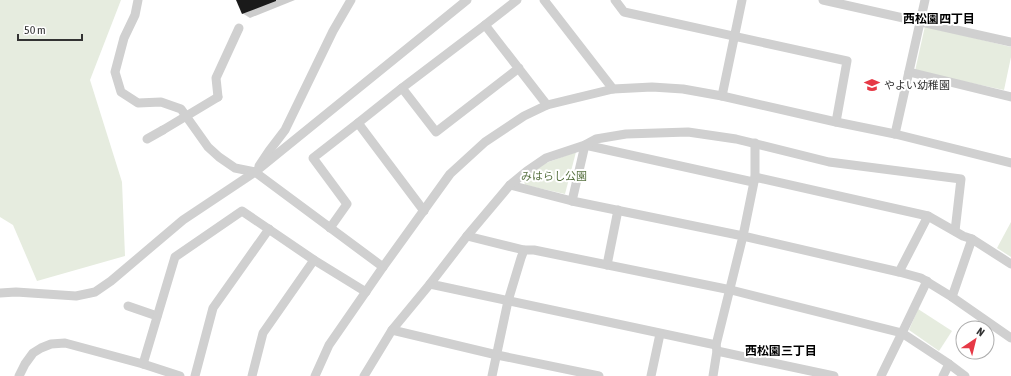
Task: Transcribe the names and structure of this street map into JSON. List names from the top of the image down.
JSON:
{
  "districts": ["西松園四丁目", "西松園三丁目"],
  "parks": ["みはらし公園"],
  "places": {
    "school or university": ["やよい幼稚園"]
  },
  "scale_bar": "50 m",
  "north": "top right"
}
